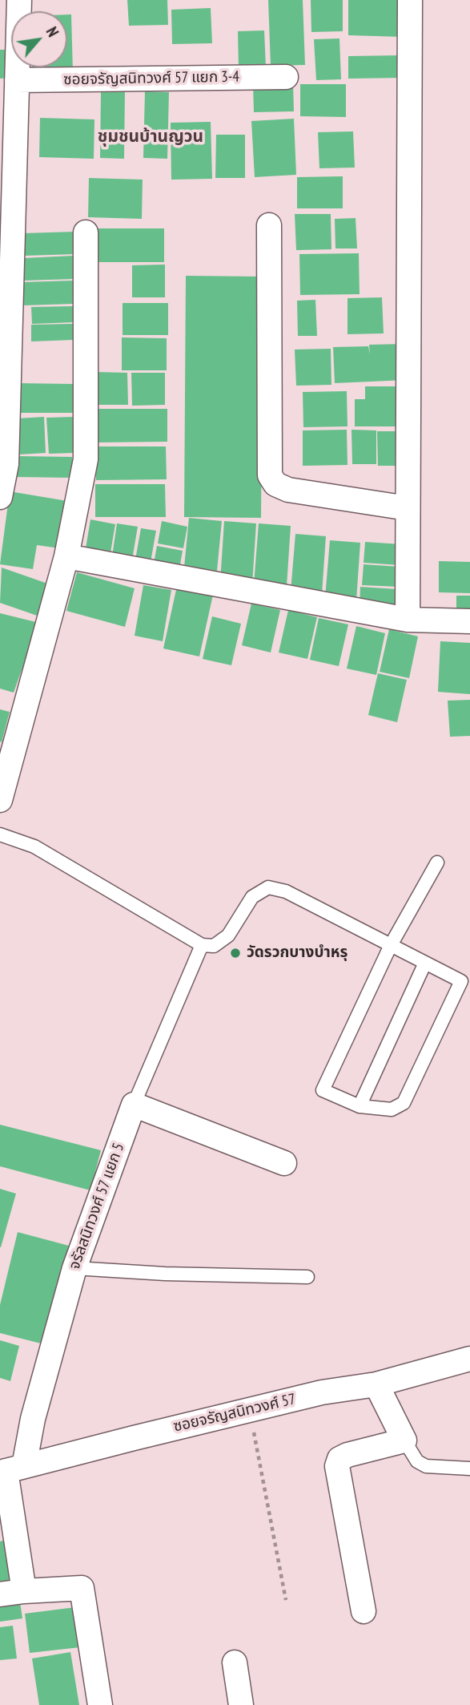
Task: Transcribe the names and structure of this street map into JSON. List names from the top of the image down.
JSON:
{
  "streets": {
    "street": ["ซอยจรัญสนิทวงศ์ 57 แยก 3-4", "จรัลสนิทวงศ์ 57 แยก 5", "ซอยจรัญสนิทวงศ์ 57"]
  },
  "crossings": [
    ["จรัลสนิทวงศ์ 57 แยก 5", "ซอยจรัญสนิทวงศ์ 57"]
  ],
  "districts": ["ชุมชนบ้านญวน"],
  "places": ["วัดรวกบางบำหรุ"],
  "north": "top right"
}
